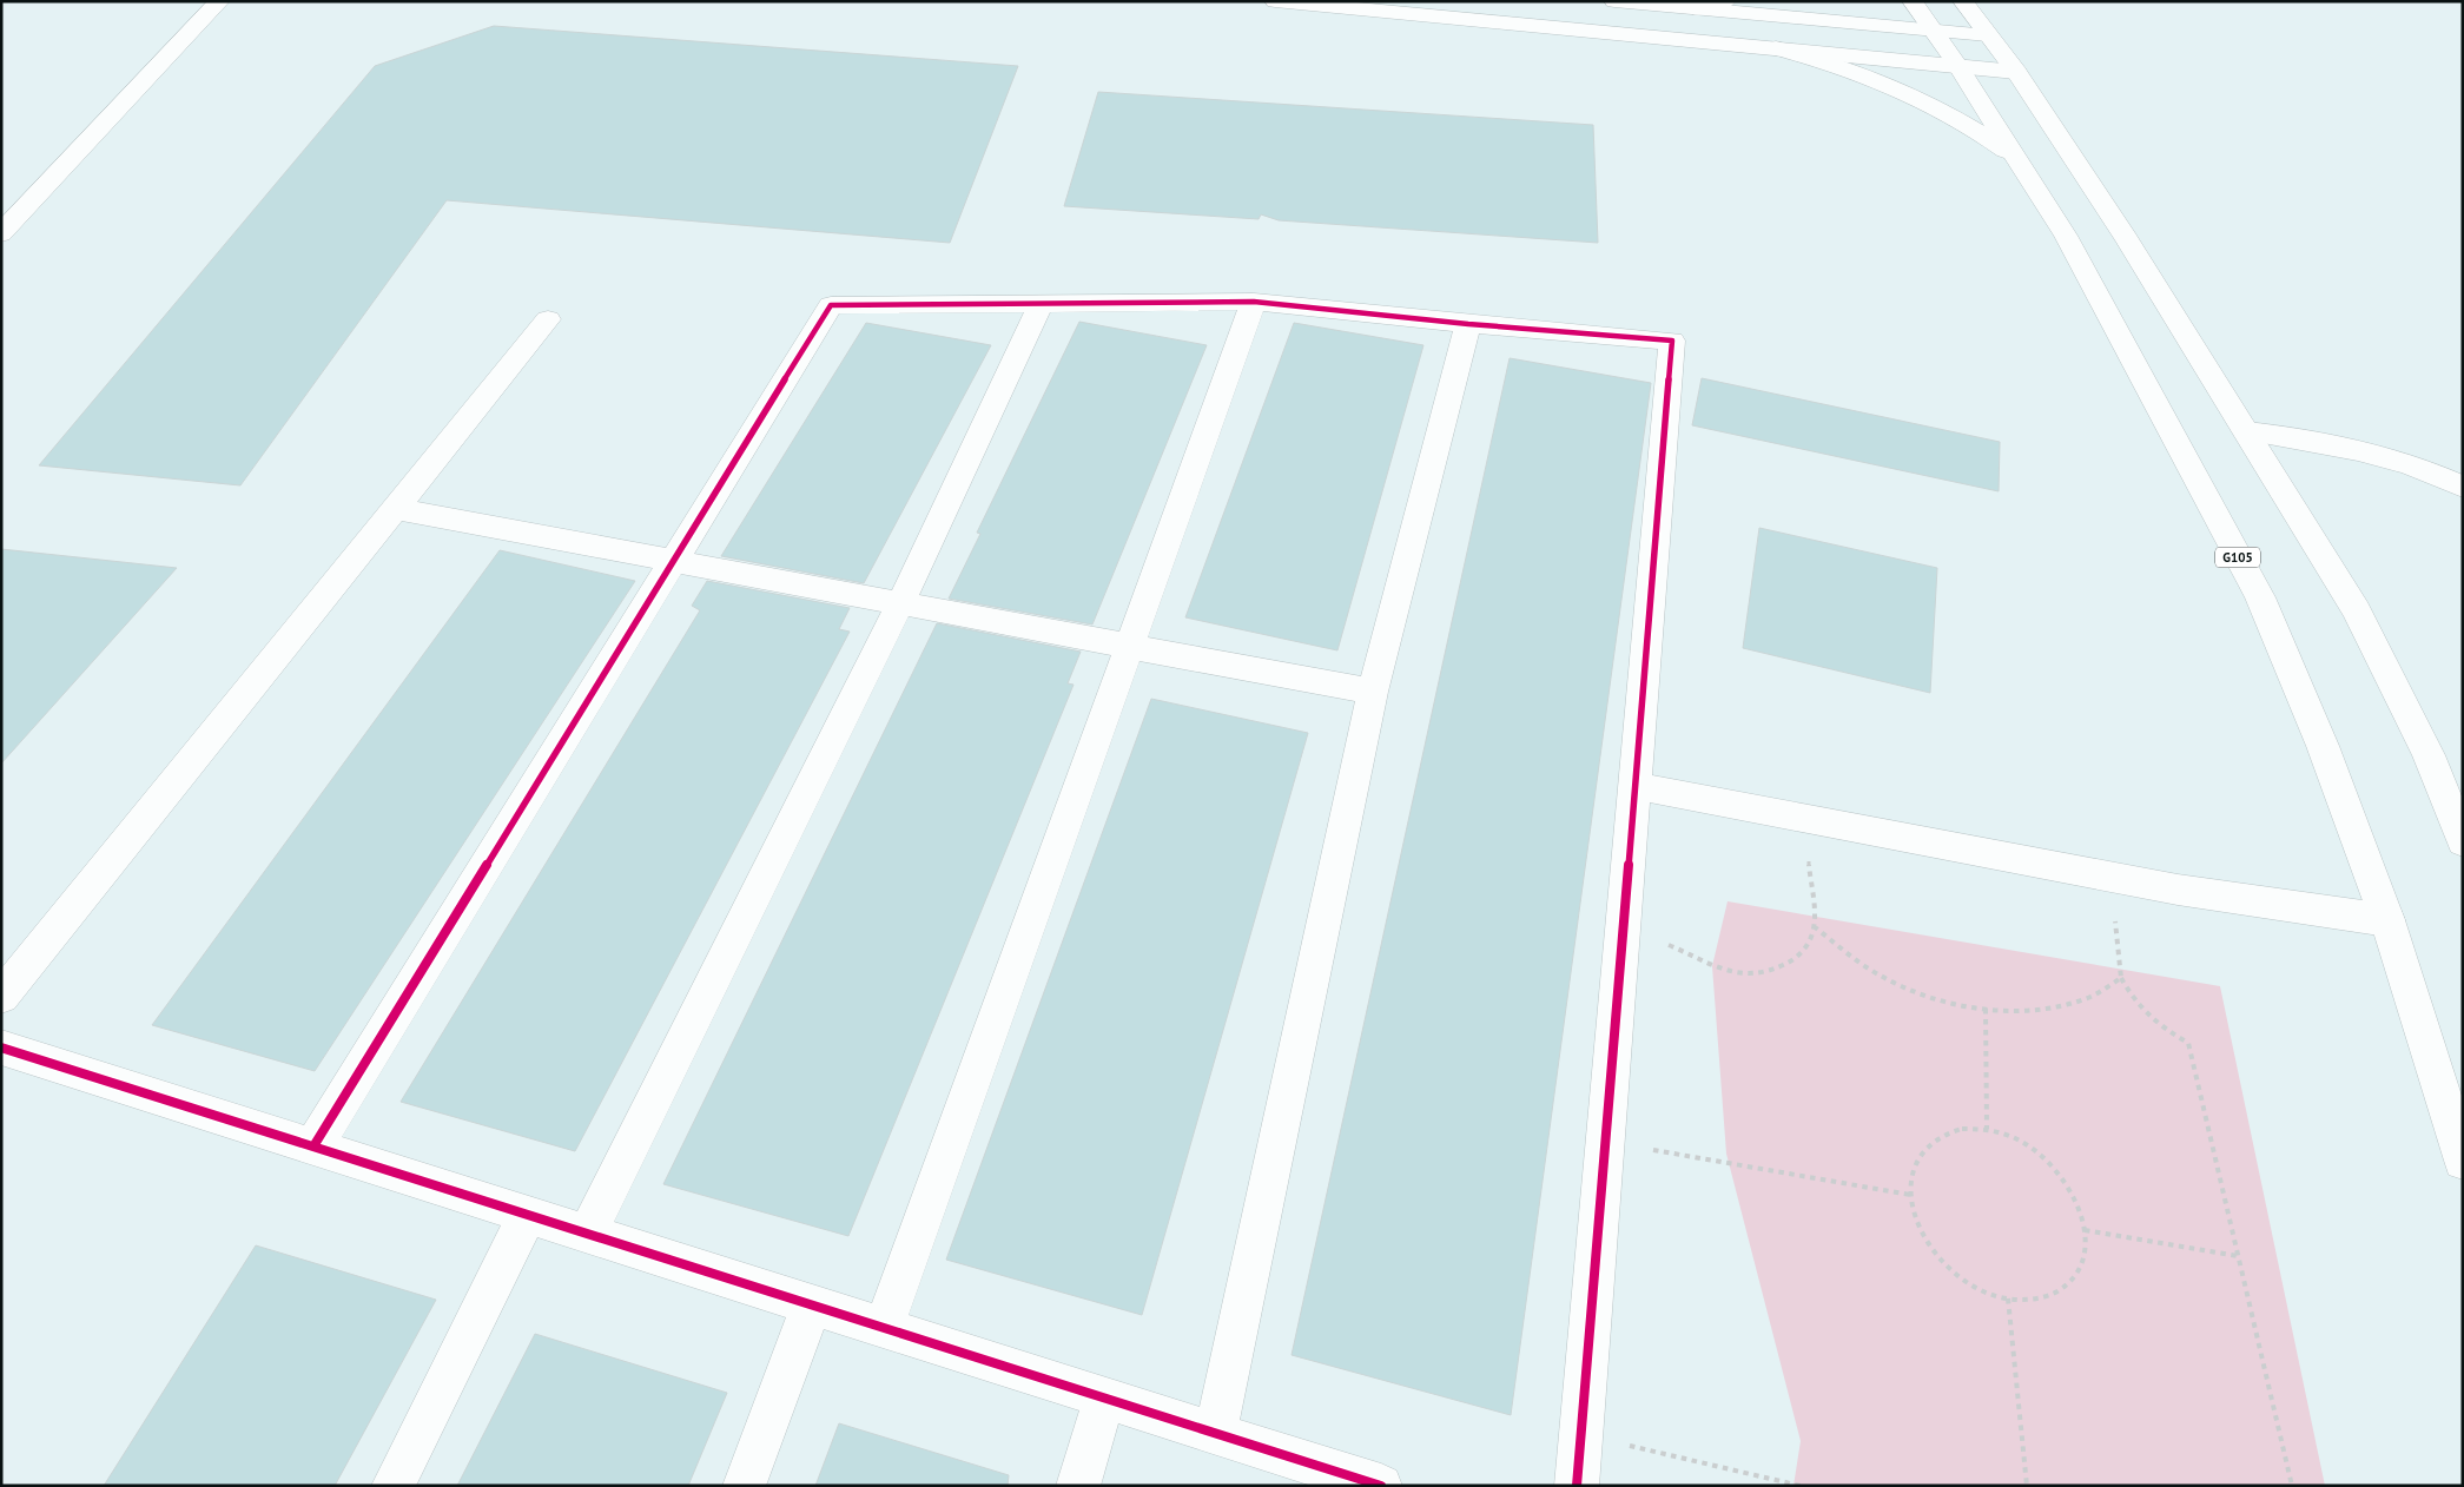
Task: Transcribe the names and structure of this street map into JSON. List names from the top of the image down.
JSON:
{
  "streets": {
    "main road": ["G105"]
  }
}
